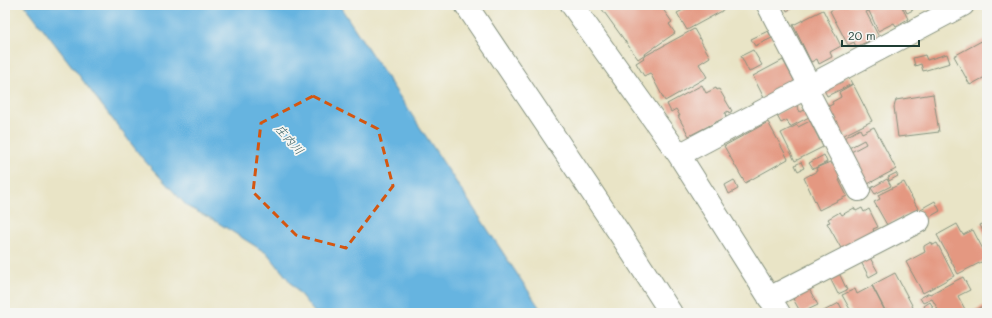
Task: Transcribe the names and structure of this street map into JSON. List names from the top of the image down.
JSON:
{
  "water": ["庄内川"],
  "scale_bar": "20 m"
}
